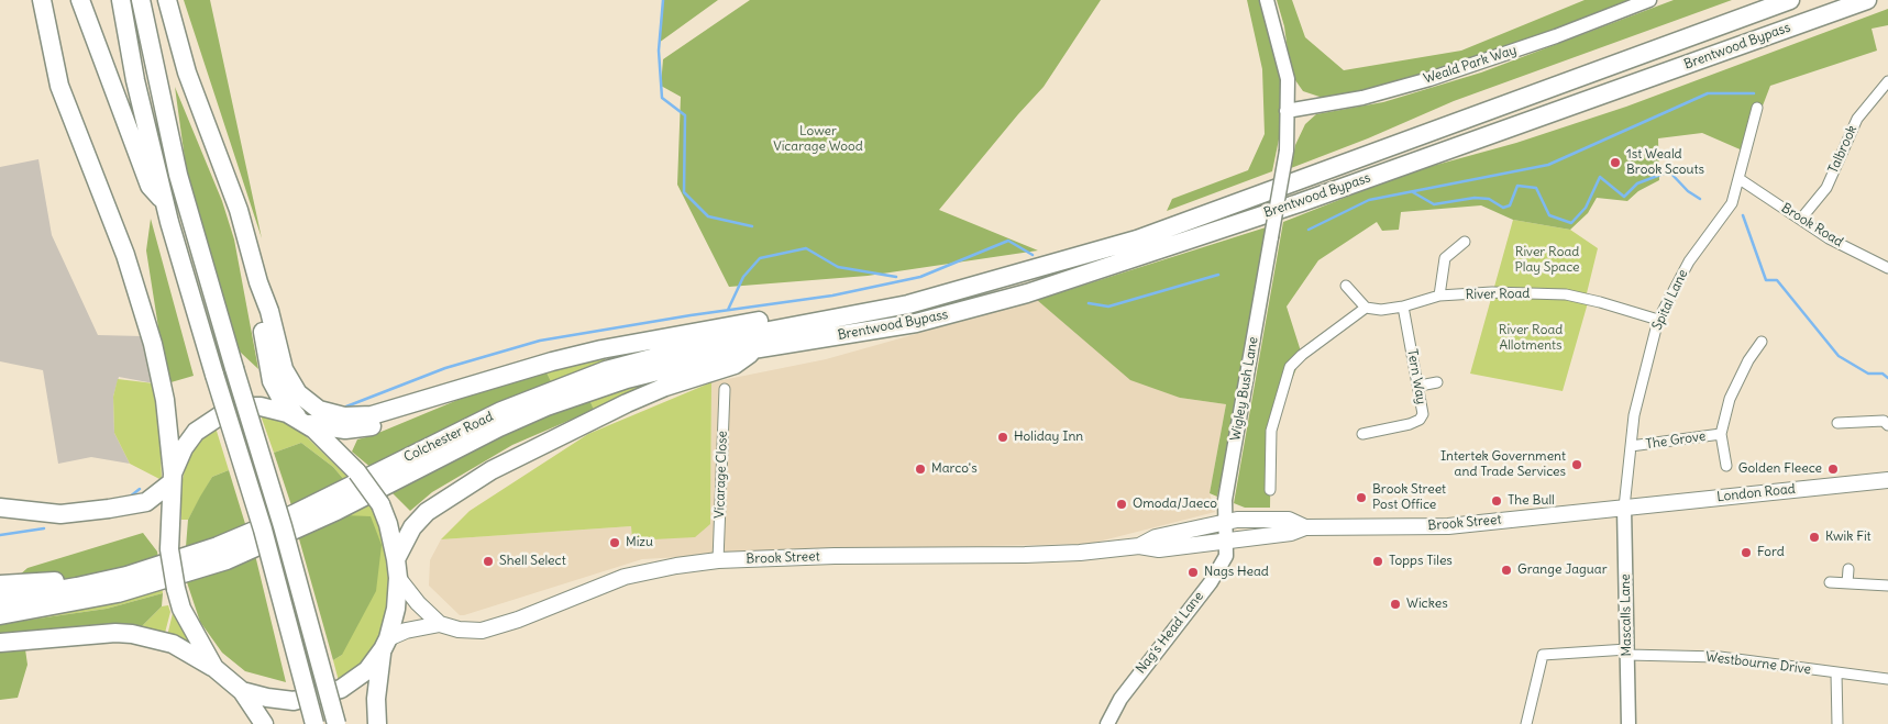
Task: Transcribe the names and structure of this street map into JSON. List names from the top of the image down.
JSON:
{
  "streets": {
    "highway": ["Brentwood Bypass", "Colchester Road"],
    "main road": ["London Road", "Brook Street"],
    "street": [
      "Weald Park Way",
      "Talbrook",
      "Brook Road",
      "River Road",
      "Spital Lane",
      "Tern Way",
      "Wigley Bush Lane",
      "The Grove",
      "Vicarage Close",
      "Mascalls Lane",
      "Nag's Head Lane",
      "Westbourne Drive"
    ]
  },
  "crossings": [
    ["Brentwood Bypass", "Colchester Road"],
    ["Weald Park Way", "Wigley Bush Lane"],
    ["Talbrook", "Brook Road"],
    ["Brook Road", "Spital Lane"],
    ["River Road", "Spital Lane"],
    ["River Road", "Tern Way"],
    ["Spital Lane", "The Grove"],
    ["Spital Lane", "London Road"],
    ["Spital Lane", "Brook Street"],
    ["Spital Lane", "Mascalls Lane"],
    ["Wigley Bush Lane", "Brook Street"],
    ["Wigley Bush Lane", "Nag's Head Lane"],
    ["Vicarage Close", "Brook Street"],
    ["London Road", "Brook Street"],
    ["London Road", "Mascalls Lane"],
    ["Brook Street", "Mascalls Lane"],
    ["Brook Street", "Nag's Head Lane"],
    ["Mascalls Lane", "Westbourne Drive"]
  ],
  "parks": ["Lower Vicarage Wood", "River Road Play Space", "River Road Allotments"],
  "places": [
    "1st Weald Brook Scouts",
    "Holiday Inn",
    "Intertek Government and Trade Services",
    "Marco's",
    "Golden Fleece",
    "Brook Street Post Office",
    "The Bull",
    "Omoda/Jaeco",
    "Kwik Fit",
    "Mizu",
    "Ford",
    "Shell Select",
    "Topps Tiles",
    "Grange Jaguar",
    "Nags Head",
    "Wickes"
  ]
}
